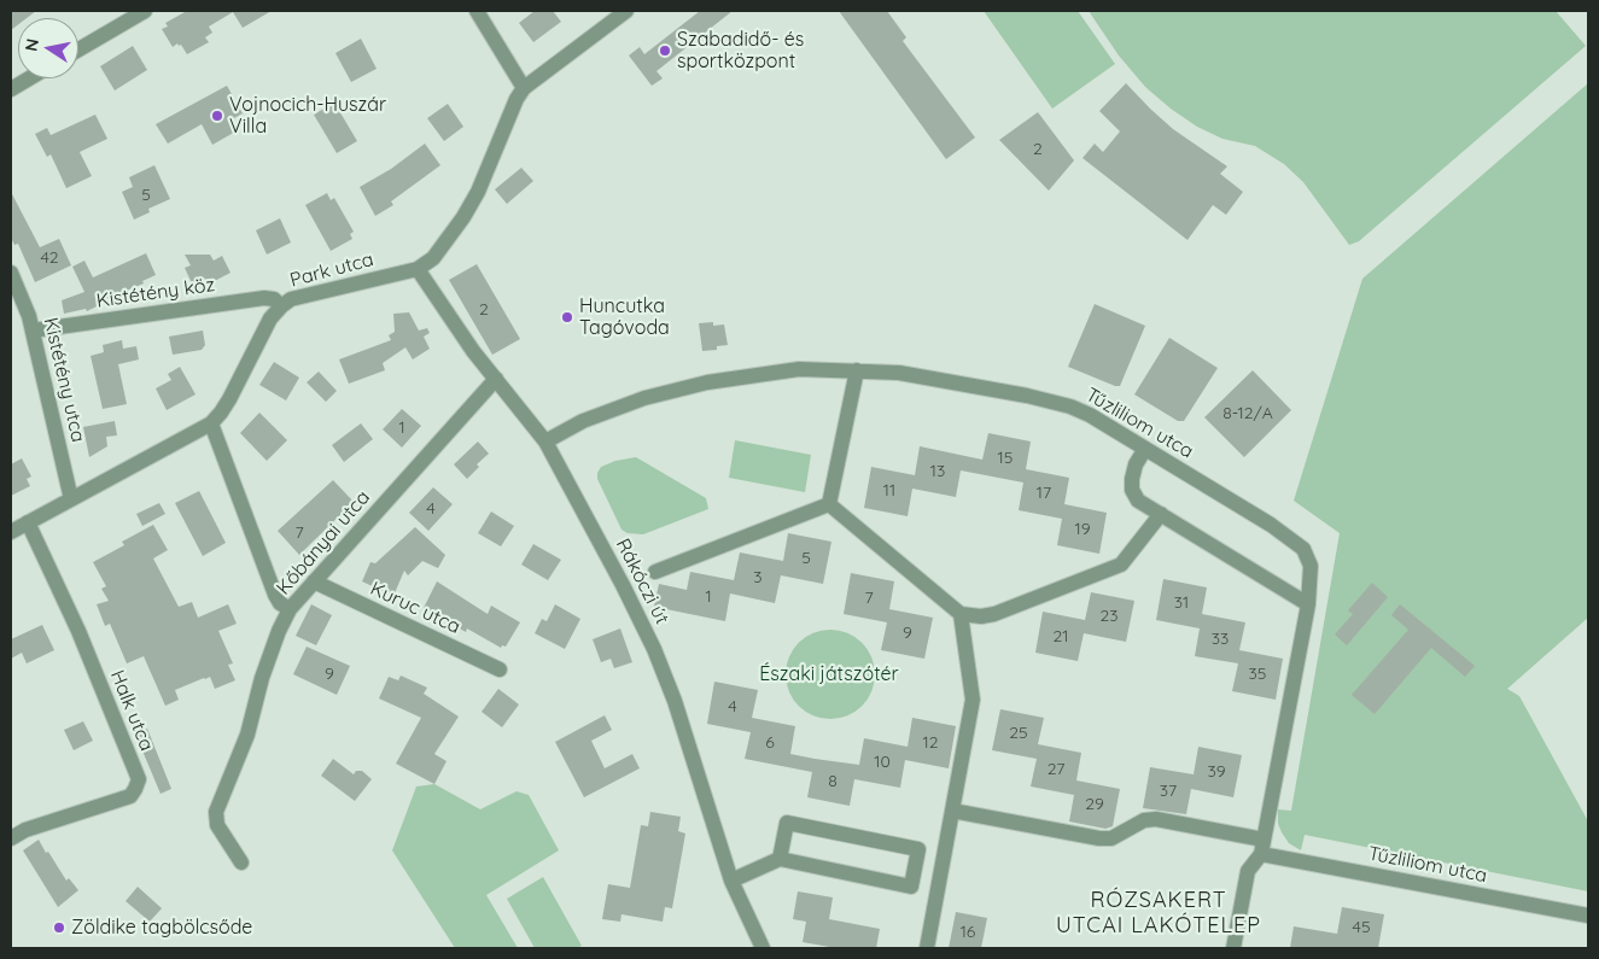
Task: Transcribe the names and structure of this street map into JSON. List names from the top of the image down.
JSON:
{
  "streets": {
    "street": [
      "Park utca",
      "Kistétény köz",
      "Kistétény utca",
      "Tűzliliom utca",
      "Kőbányai utca",
      "Rákóczi út",
      "Kuruc utca",
      "Halk utca"
    ]
  },
  "crossings": [
    ["Park utca", "Kistétény köz"],
    ["Park utca", "Kistétény utca"],
    ["Park utca", "Rákóczi út"],
    ["Park utca", "Halk utca"],
    ["Kistétény köz", "Kistétény utca"],
    ["Tűzliliom utca", "Rákóczi út"],
    ["Kőbányai utca", "Rákóczi út"],
    ["Kőbányai utca", "Kuruc utca"]
  ],
  "districts": ["RÓZSAKERT UTCAI LAKÓTELEP"],
  "parks": ["Északi játszótér"],
  "places": [
    "Szabadidő- és sportközpont",
    "Vojnocich-Huszár Villa",
    "Huncutka Tagóvoda",
    "Zöldike tagbölcsőde"
  ],
  "house_numbers": [
    "2",
    "5",
    "42",
    "2",
    "8-12/A",
    "1",
    "15",
    "13",
    "11",
    "17",
    "4",
    "19",
    "7",
    "5",
    "3",
    "1",
    "7",
    "31",
    "23",
    "9",
    "21",
    "33",
    "9",
    "35",
    "4",
    "25",
    "6",
    "12",
    "10",
    "27",
    "39",
    "8",
    "37",
    "29",
    "45",
    "16"
  ],
  "north": "left"
}
